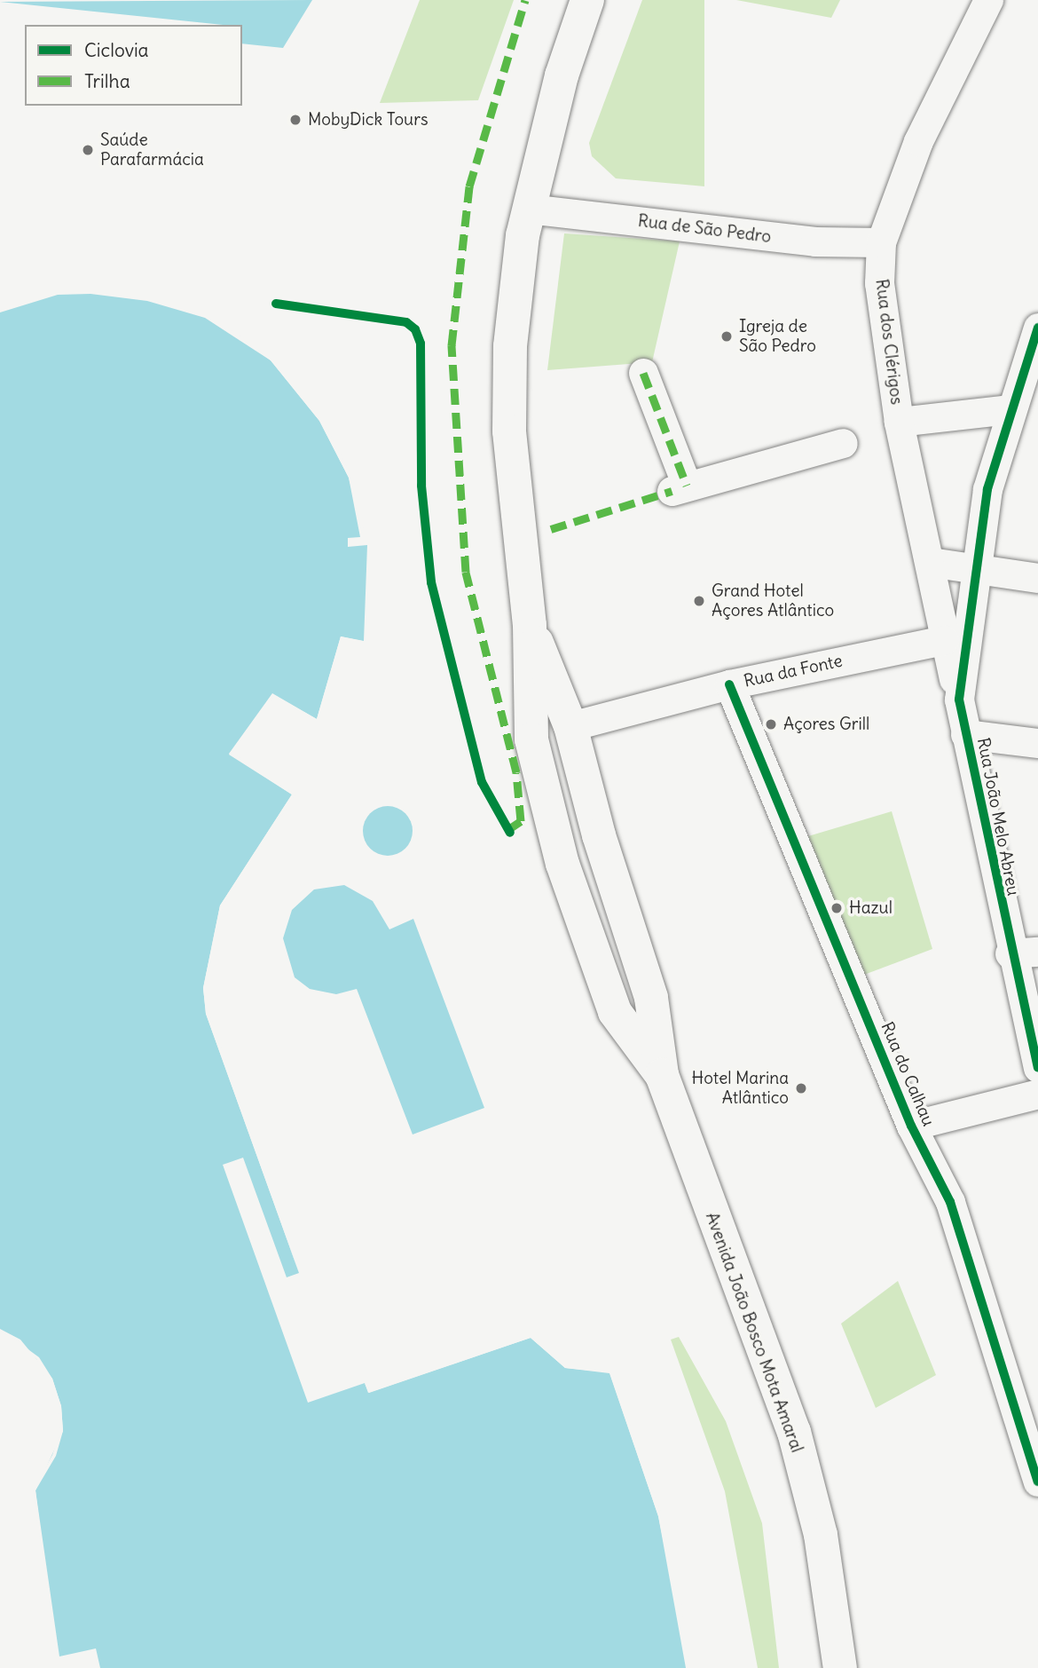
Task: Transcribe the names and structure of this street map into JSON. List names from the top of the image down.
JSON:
{
  "streets": {
    "main road": ["Avenida João Bosco Mota Amaral"],
    "street": [
      "Rua de São Pedro",
      "Rua dos Clérigos",
      "Rua da Fonte",
      "Rua João Melo Abreu",
      "Rua do Calhau"
    ]
  },
  "crossings": [
    ["Rua de São Pedro", "Rua dos Clérigos"],
    ["Rua dos Clérigos", "Rua da Fonte"],
    ["Rua dos Clérigos", "Rua João Melo Abreu"],
    ["Rua da Fonte", "Rua do Calhau"],
    ["Rua da Fonte", "Avenida João Bosco Mota Amaral"]
  ],
  "places": [
    "MobyDick Tours",
    "Saúde Parafarmácia",
    "Igreja de São Pedro",
    "Grand Hotel Açores Atlântico",
    "Açores Grill",
    "Hazul",
    "Hotel Marina Atlântico"
  ],
  "legend": ["Ciclovia", "Trilha"]
}
